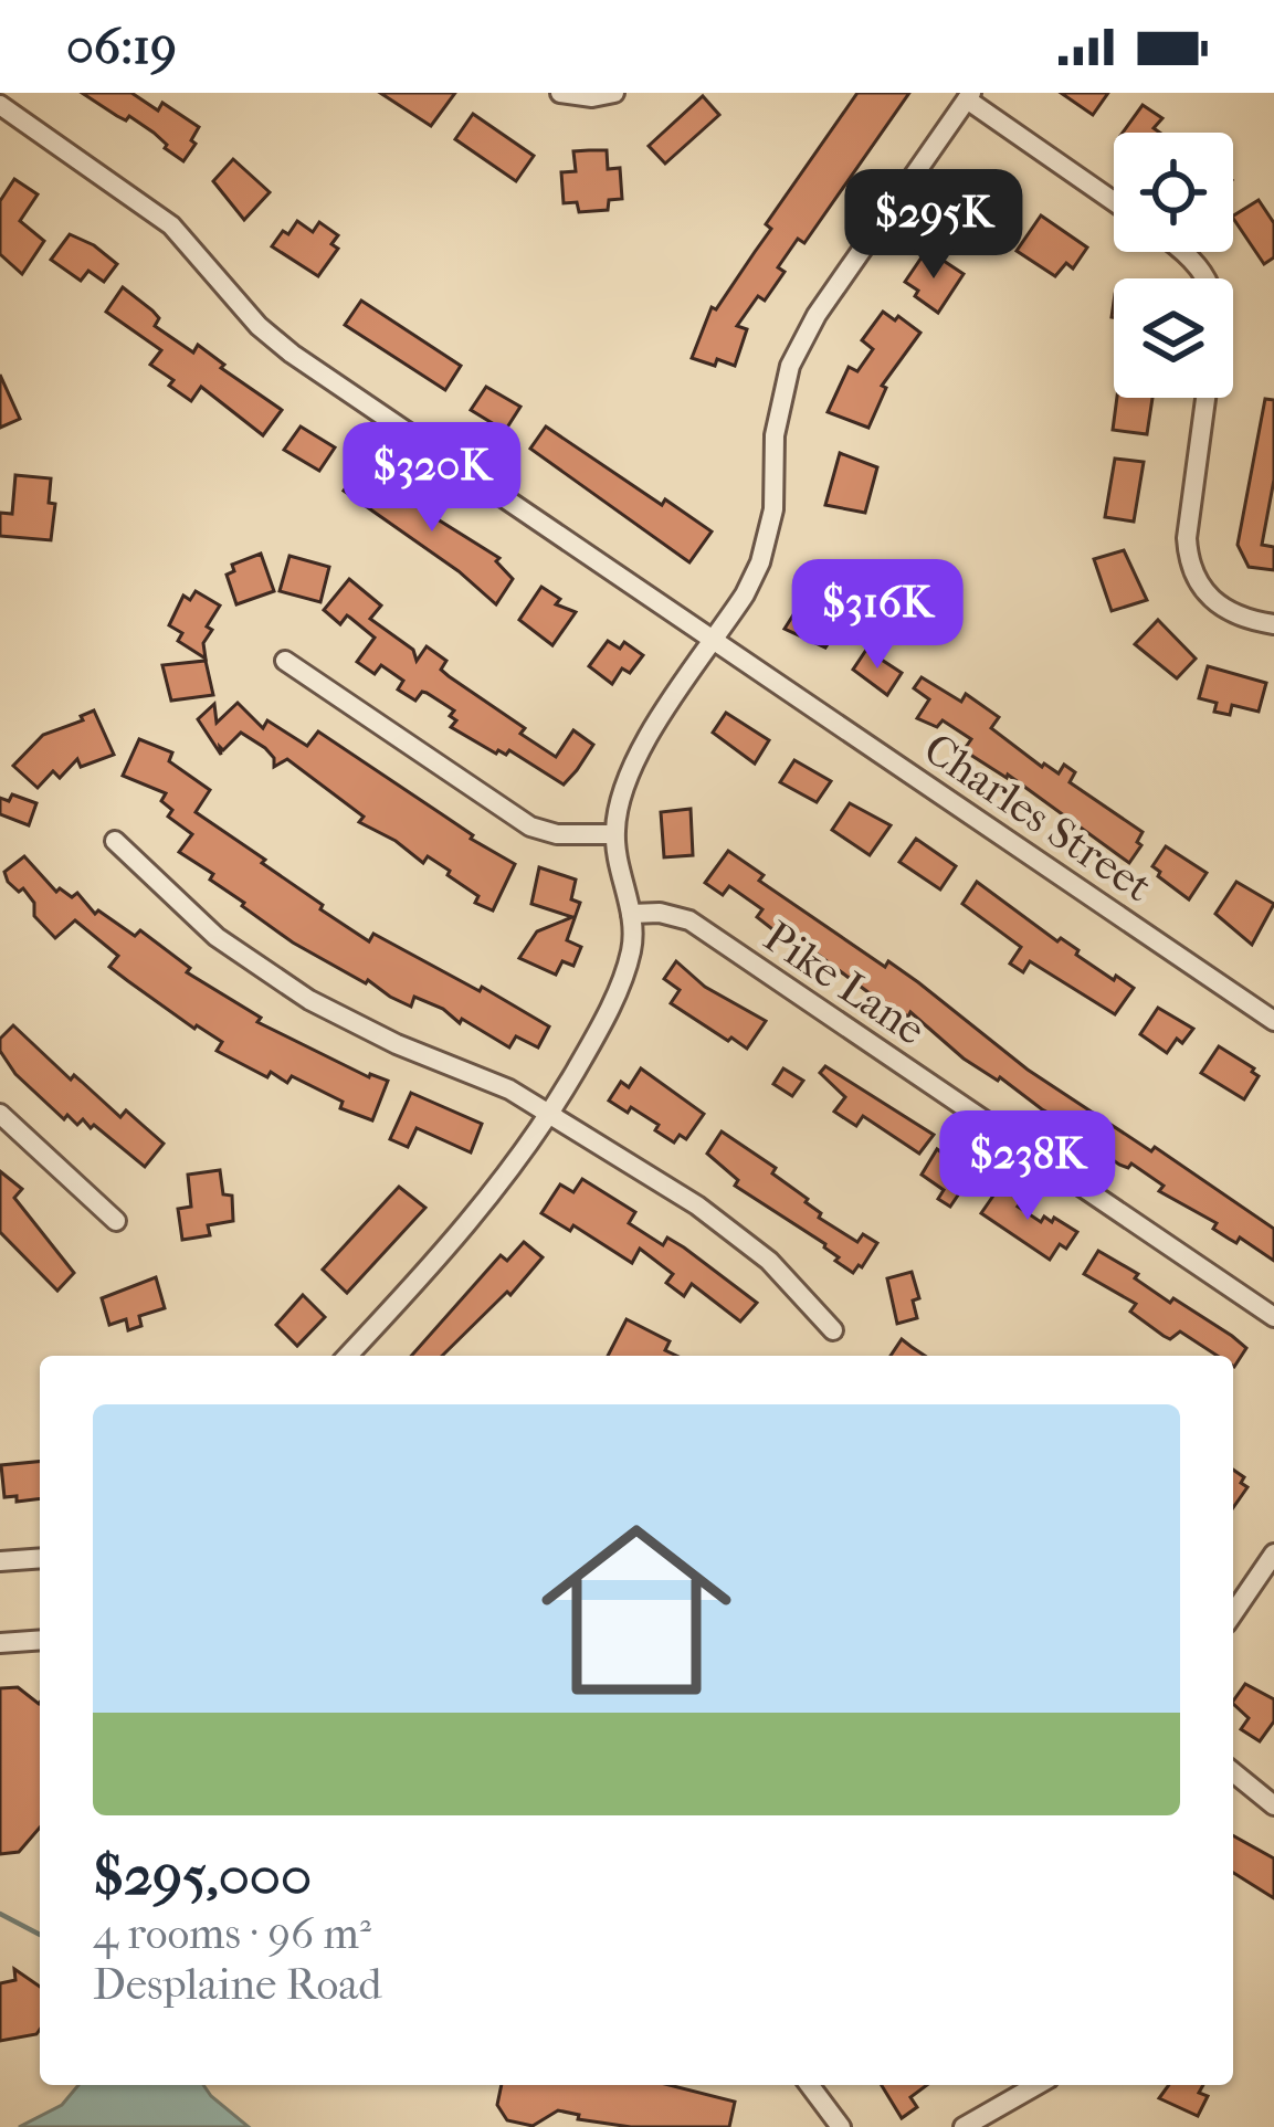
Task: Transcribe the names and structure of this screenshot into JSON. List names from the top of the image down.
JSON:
{
  "streets": {
    "street": ["Charles Street", "Pike Lane"]
  },
  "page": {
    "status": "06:19",
    "price": [
      "$295K",
      "$320K",
      "$316K",
      "$238K"
    ],
    "list": [
      {
        "name": "$295,000",
        "note": "4 rooms · 96 m² · Desplaine Road"
      }
    ]
  }
}
